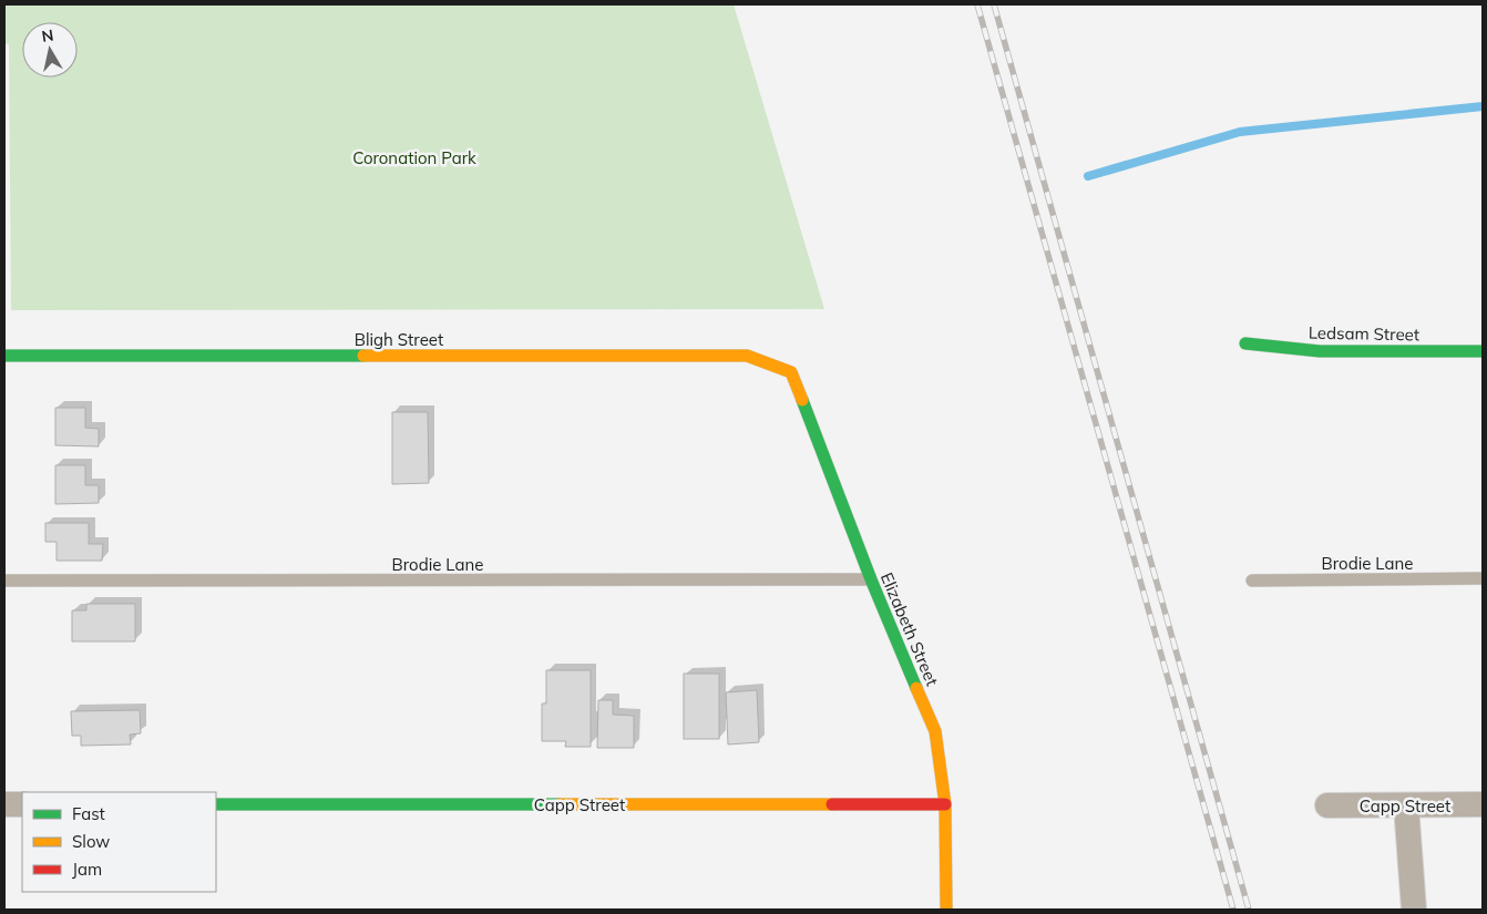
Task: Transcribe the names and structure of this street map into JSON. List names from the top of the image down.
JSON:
{
  "streets": {
    "street": [
      "Ledsam Street",
      "Bligh Street",
      "Elizabeth Street",
      "Capp Street"
    ],
    "lane": ["Brodie Lane"]
  },
  "crossings": [
    ["Bligh Street", "Elizabeth Street"],
    ["Brodie Lane", "Elizabeth Street"],
    ["Elizabeth Street", "Capp Street"]
  ],
  "parks": ["Coronation Park"],
  "legend": ["Fast", "Slow", "Jam"],
  "north": "top"
}
